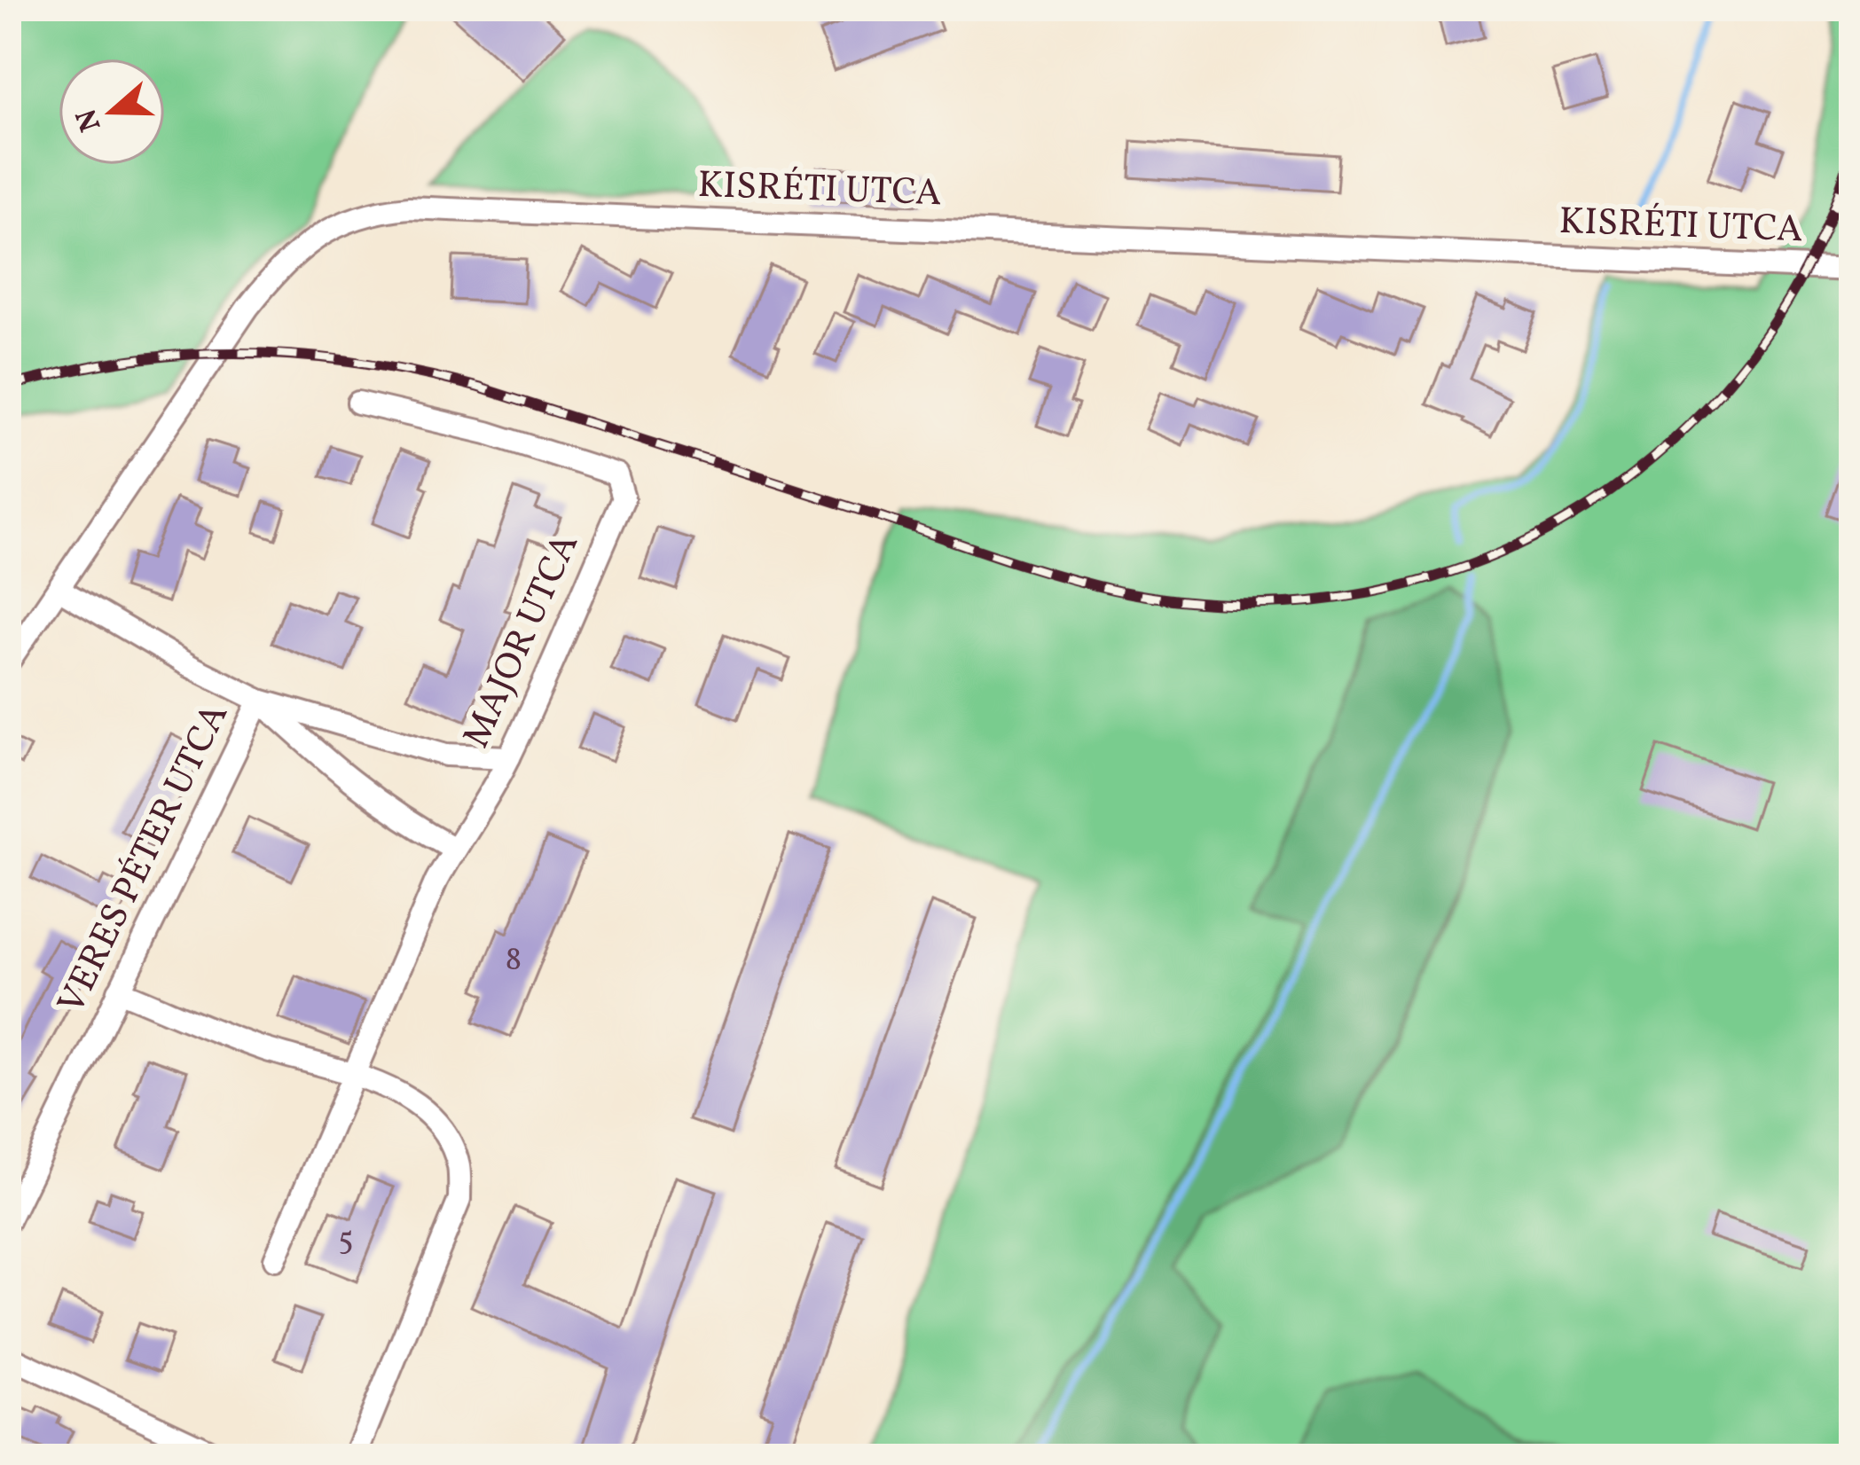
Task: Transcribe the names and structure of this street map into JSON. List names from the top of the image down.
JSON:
{
  "streets": {
    "street": ["KISRÉTI UTCA", "MAJOR UTCA", "VERES PÉTER UTCA"]
  },
  "house_numbers": ["8", "5"],
  "north": "left"
}
